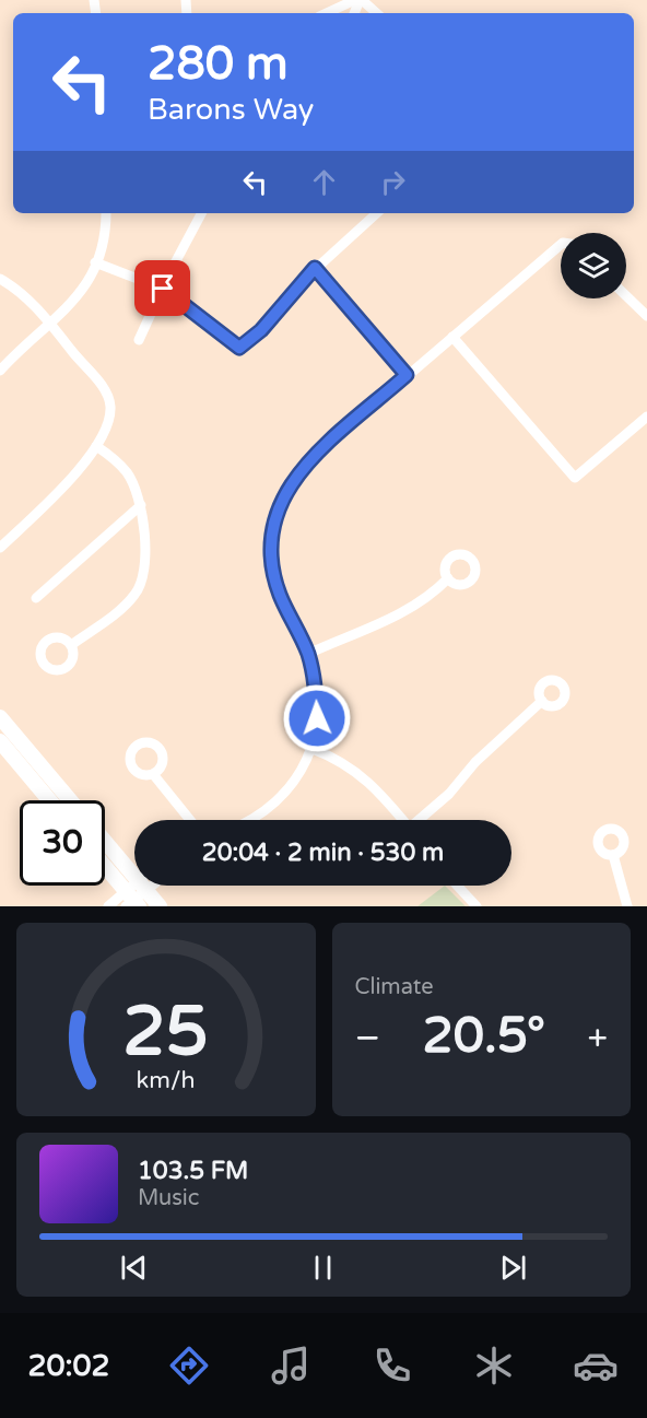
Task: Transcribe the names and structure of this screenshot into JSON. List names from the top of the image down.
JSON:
{
  "page": {
    "turn": ["280 m", "Barons Way"],
    "limit": "30",
    "trip": "20:04 · 2 min · 530 m",
    "tile": "Climate",
    "heat": ["−", "20.5°", "+"],
    "song": ["103.5 FM", "Music"],
    "tabs": "20:02",
    "gauge": ["25", "km/h"]
  }
}
